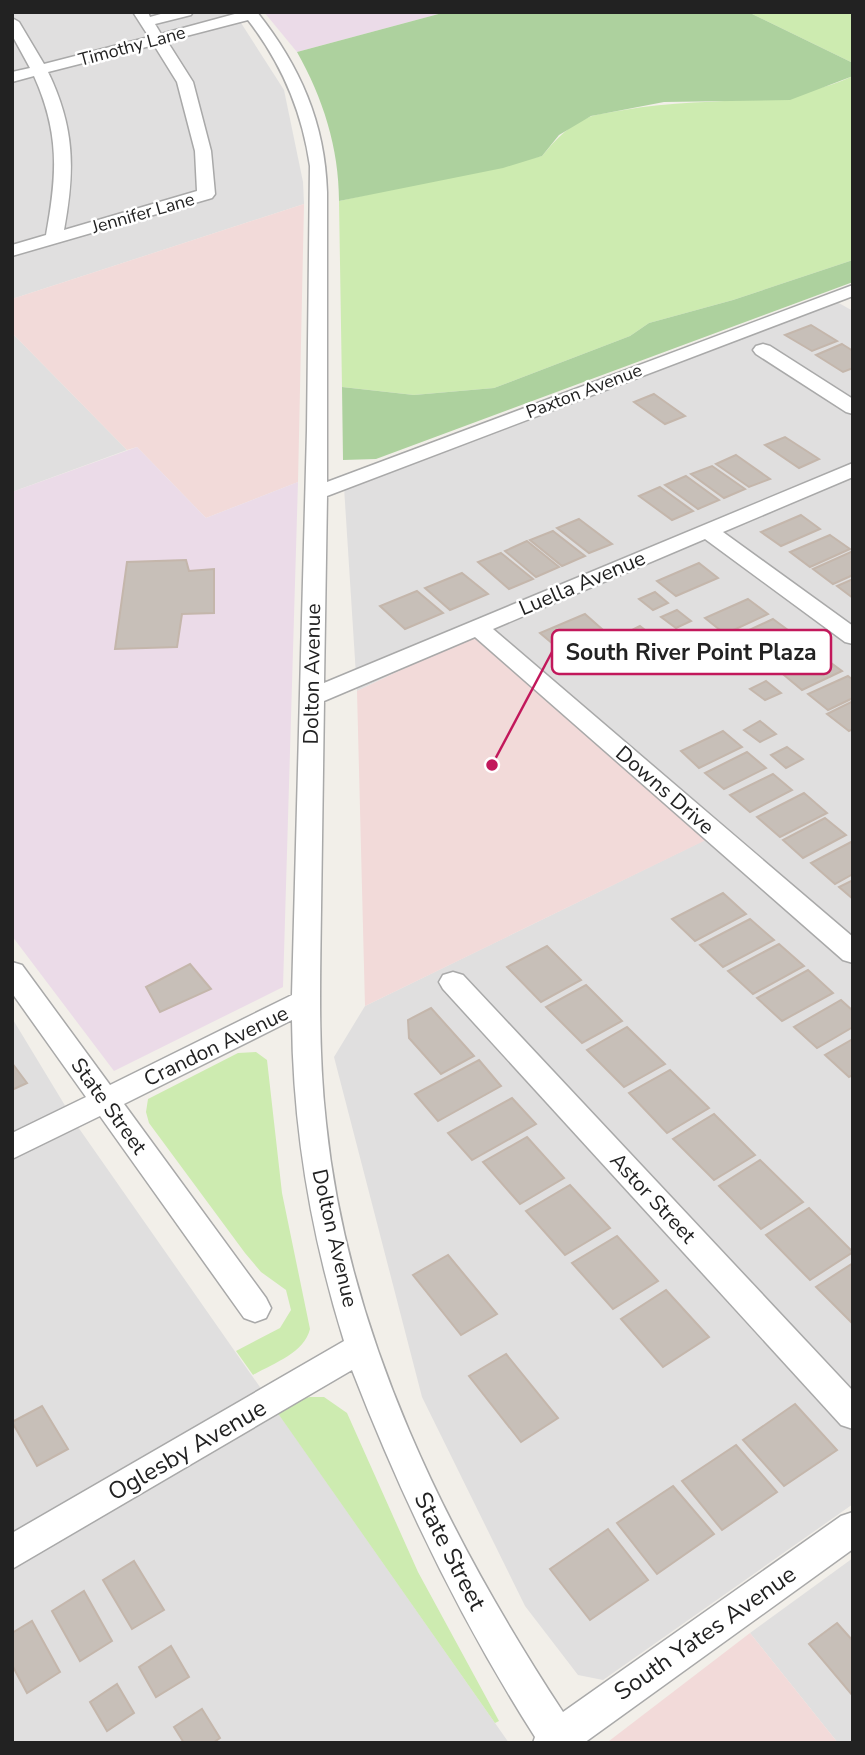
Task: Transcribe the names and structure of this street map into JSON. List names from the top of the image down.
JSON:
{
  "streets": {
    "street": [
      "Timothy Lane",
      "Jennifer Lane",
      "Paxton Avenue",
      "Luella Avenue",
      "Dolton Avenue",
      "Downs Drive",
      "Crandon Avenue",
      "State Street",
      "Astor Street",
      "Oglesby Avenue",
      "South Yates Avenue"
    ]
  },
  "crossings": [
    ["Timothy Lane", "Jennifer Lane"],
    ["Timothy Lane", "Dolton Avenue"],
    ["Paxton Avenue", "Dolton Avenue"],
    ["Luella Avenue", "Dolton Avenue"],
    ["Luella Avenue", "Downs Drive"],
    ["Dolton Avenue", "Crandon Avenue"],
    ["Dolton Avenue", "State Street"],
    ["Dolton Avenue", "Oglesby Avenue"],
    ["Crandon Avenue", "State Street"],
    ["State Street", "Oglesby Avenue"],
    ["State Street", "South Yates Avenue"]
  ],
  "places": ["South River Point Plaza"]
}
